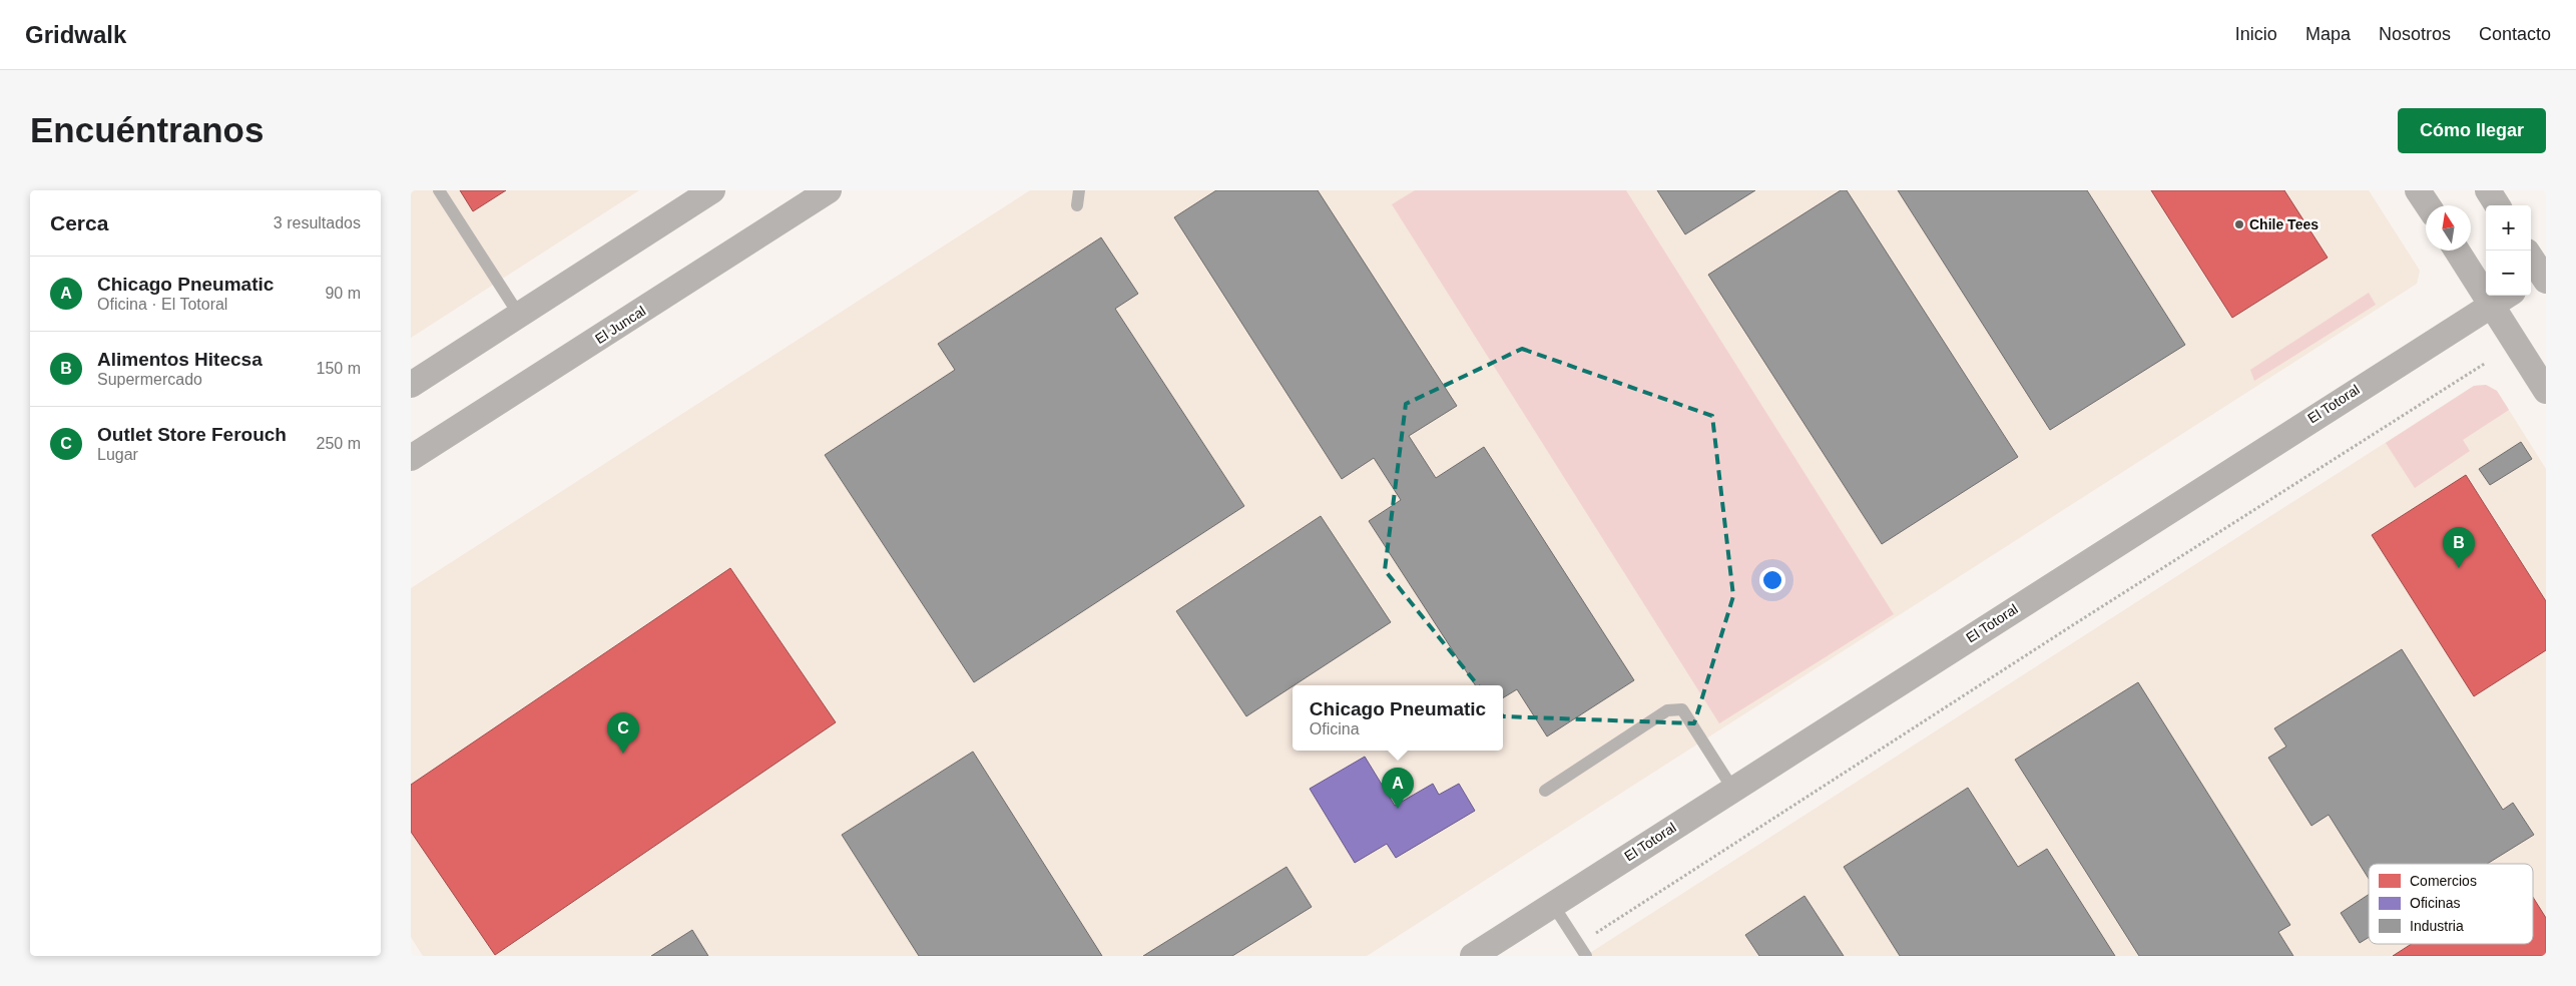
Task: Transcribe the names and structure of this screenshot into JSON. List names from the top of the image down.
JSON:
{
  "streets": {
    "street": ["El Juncal", "El Totoral"]
  },
  "places": ["Chile Tees"],
  "legend": ["Comercios", "Oficinas", "Industria"],
  "north": "top",
  "page": {
    "header": "Gridwalk",
    "nav": [
      "Inicio",
      "Mapa",
      "Nosotros",
      "Contacto"
    ],
    "buttons": "Cómo llegar",
    "title": "Encuéntranos",
    "heading": ["Cerca", "3 resultados"],
    "map_buttons": ["+", "−"],
    "list": [
      {
        "mark": "A",
        "name": "Chicago Pneumatic",
        "note": "Oficina · El Totoral",
        "value": "90 m"
      },
      {
        "mark": "B",
        "name": "Alimentos Hitecsa",
        "note": "Supermercado",
        "value": "150 m"
      },
      {
        "mark": "C",
        "name": "Outlet Store Ferouch",
        "note": "Lugar",
        "value": "250 m"
      }
    ],
    "pins": ["B", "C", "A"],
    "popup": ["Chicago Pneumatic", "Oficina"]
  }
}
